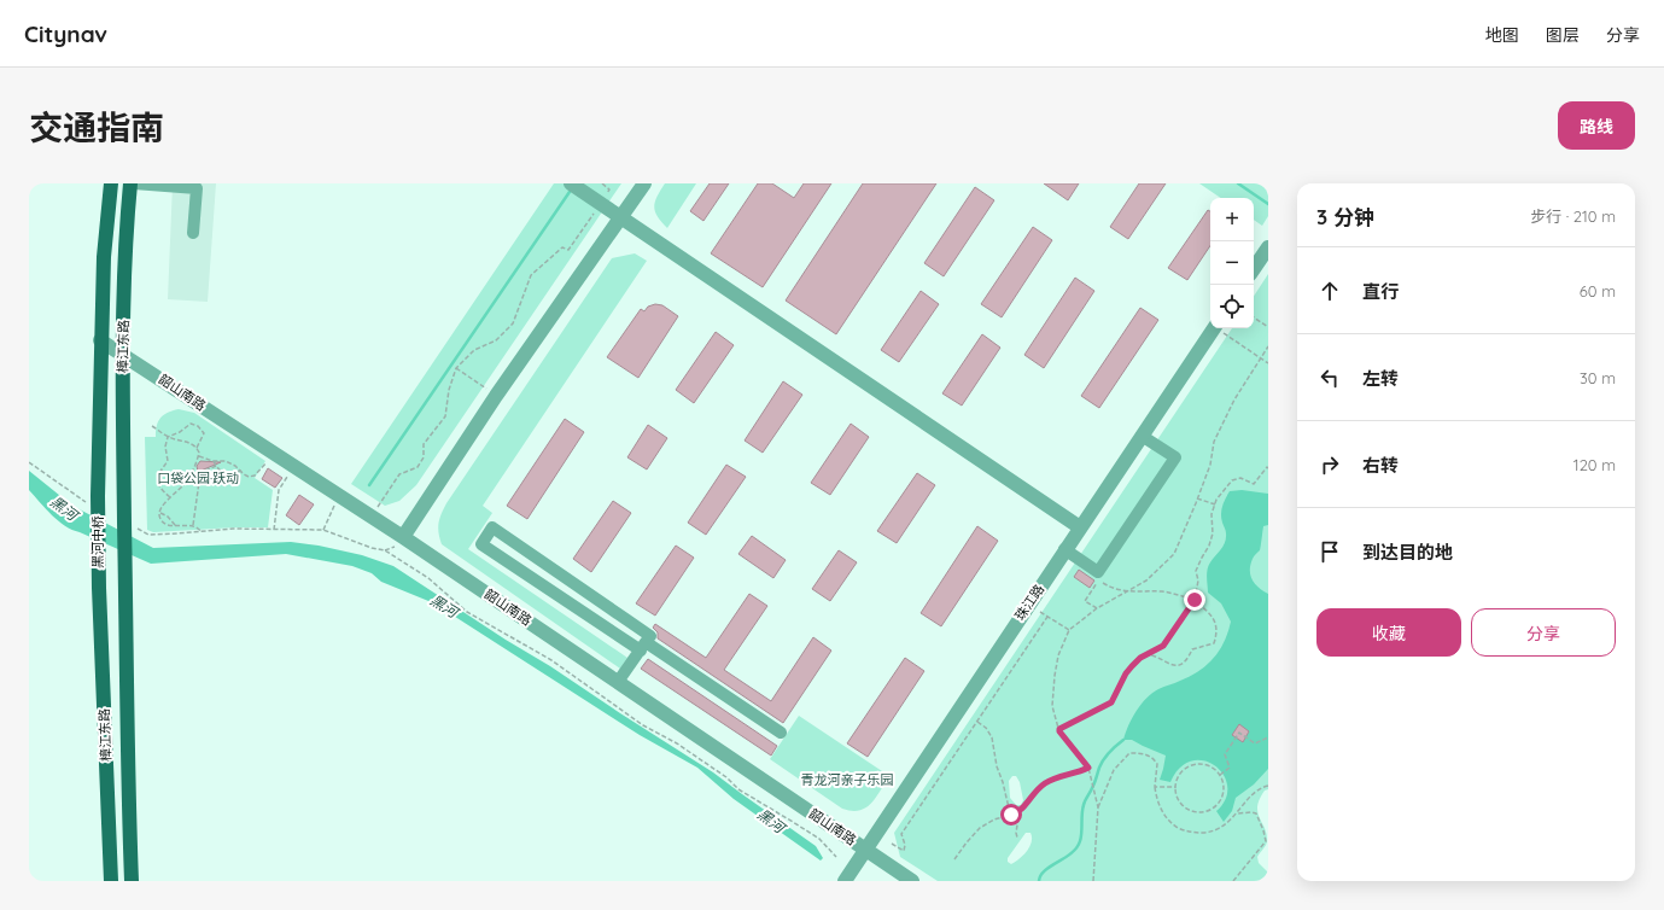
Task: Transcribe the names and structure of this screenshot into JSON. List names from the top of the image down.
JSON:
{
  "streets": {
    "main road": ["樟江东路", "黑河中桥"],
    "street": ["韶山南路", "珠江路"]
  },
  "crossings": [
    ["樟江东路", "韶山南路"],
    ["樟江东路", "黑河中桥"],
    ["韶山南路", "珠江路"]
  ],
  "water": ["黑河"],
  "parks": ["口袋公园·跃动", "青龙河亲子乐园"],
  "page": {
    "header": "Citynav",
    "nav": ["地图", "图层", "分享"],
    "title": "交通指南",
    "buttons": [
      "路线",
      ["收藏", "分享"]
    ],
    "heading": ["3 分钟", "步行 · 210 m"],
    "map_buttons": ["+", "−"],
    "list": [
      ["直行", "60 m"],
      ["左转", "30 m"],
      ["右转", "120 m"],
      "到达目的地"
    ]
  }
}
